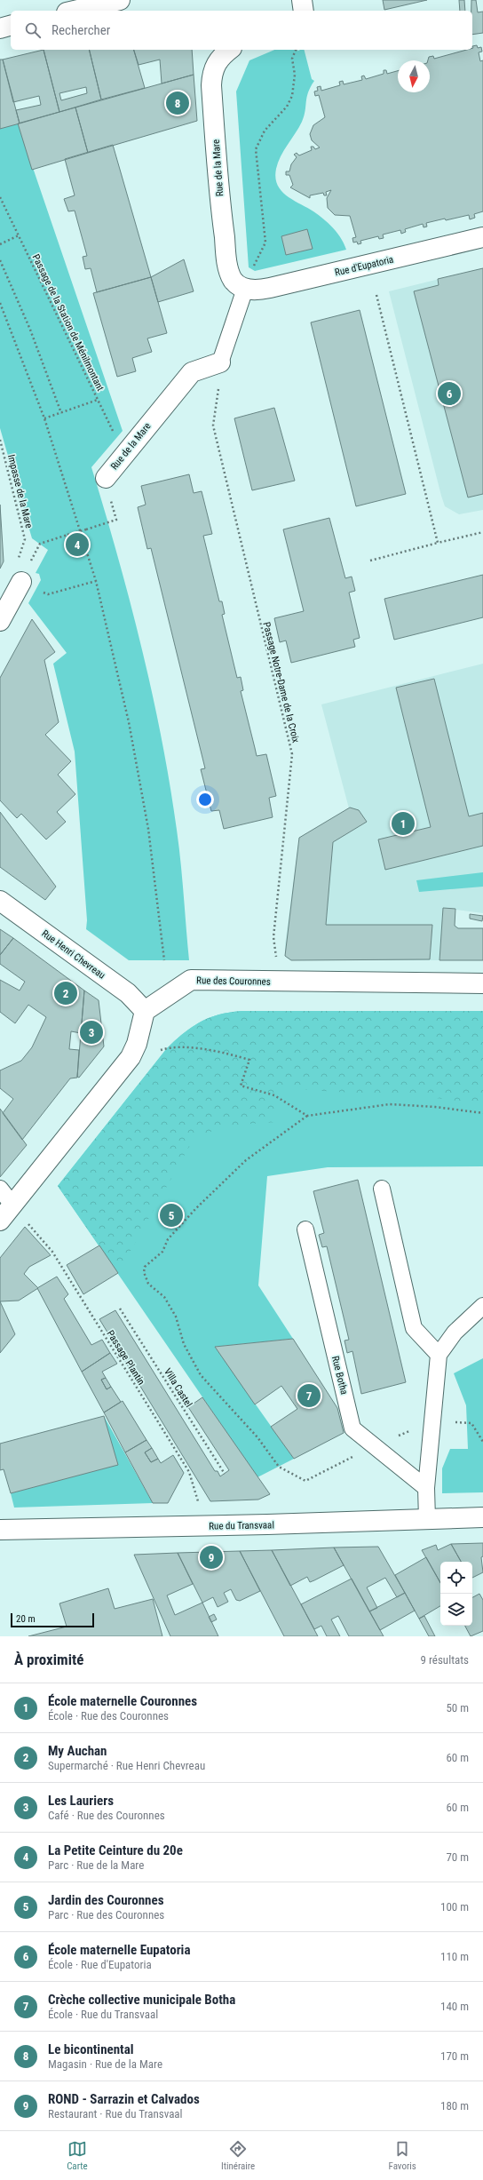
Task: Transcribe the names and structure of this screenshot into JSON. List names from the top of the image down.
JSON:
{
  "streets": {
    "street": [
      "Rue de la Mare",
      "Rue d'Eupatoria",
      "Rue Henri Chevreau",
      "Rue des Couronnes",
      "Rue du Transvaal"
    ],
    "lane": ["Rue Botha"],
    "path": [
      "Passage de la Station de Ménilmontant",
      "Impasse de la Mare",
      "Passage Notre-Dame de la Croix",
      "Passage Plantin",
      "Villa Castel"
    ]
  },
  "crossings": [
    ["Rue de la Mare", "Rue d'Eupatoria"],
    ["Rue de la Mare", "Passage de la Station de Ménilmontant"],
    ["Rue Henri Chevreau", "Rue des Couronnes"]
  ],
  "scale_bar": "20 m",
  "north": "bottom",
  "page": {
    "search": "Rechercher",
    "pins": [
      "8",
      "6",
      "4",
      "1",
      "2",
      "3",
      "5",
      "7",
      "9"
    ],
    "scale": "20 m",
    "heading": ["À proximité", "9 résultats"],
    "list": [
      {
        "mark": "1",
        "name": "École maternelle Couronnes",
        "note": "École · Rue des Couronnes",
        "value": "50 m"
      },
      {
        "mark": "2",
        "name": "My Auchan",
        "note": "Supermarché · Rue Henri Chevreau",
        "value": "60 m"
      },
      {
        "mark": "3",
        "name": "Les Lauriers",
        "note": "Café · Rue des Couronnes",
        "value": "60 m"
      },
      {
        "mark": "4",
        "name": "La Petite Ceinture du 20e",
        "note": "Parc · Rue de la Mare",
        "value": "70 m"
      },
      {
        "mark": "5",
        "name": "Jardin des Couronnes",
        "note": "Parc · Rue des Couronnes",
        "value": "100 m"
      },
      {
        "mark": "6",
        "name": "École maternelle Eupatoria",
        "note": "École · Rue d'Eupatoria",
        "value": "110 m"
      },
      {
        "mark": "7",
        "name": "Crèche collective municipale Botha",
        "note": "École · Rue du Transvaal",
        "value": "140 m"
      },
      {
        "mark": "8",
        "name": "Le bicontinental",
        "note": "Magasin · Rue de la Mare",
        "value": "170 m"
      },
      {
        "mark": "9",
        "name": "ROND - Sarrazin et Calvados",
        "note": "Restaurant · Rue du Transvaal",
        "value": "180 m"
      }
    ],
    "nav": ["Carte", "Itinéraire", "Favoris"]
  }
}
